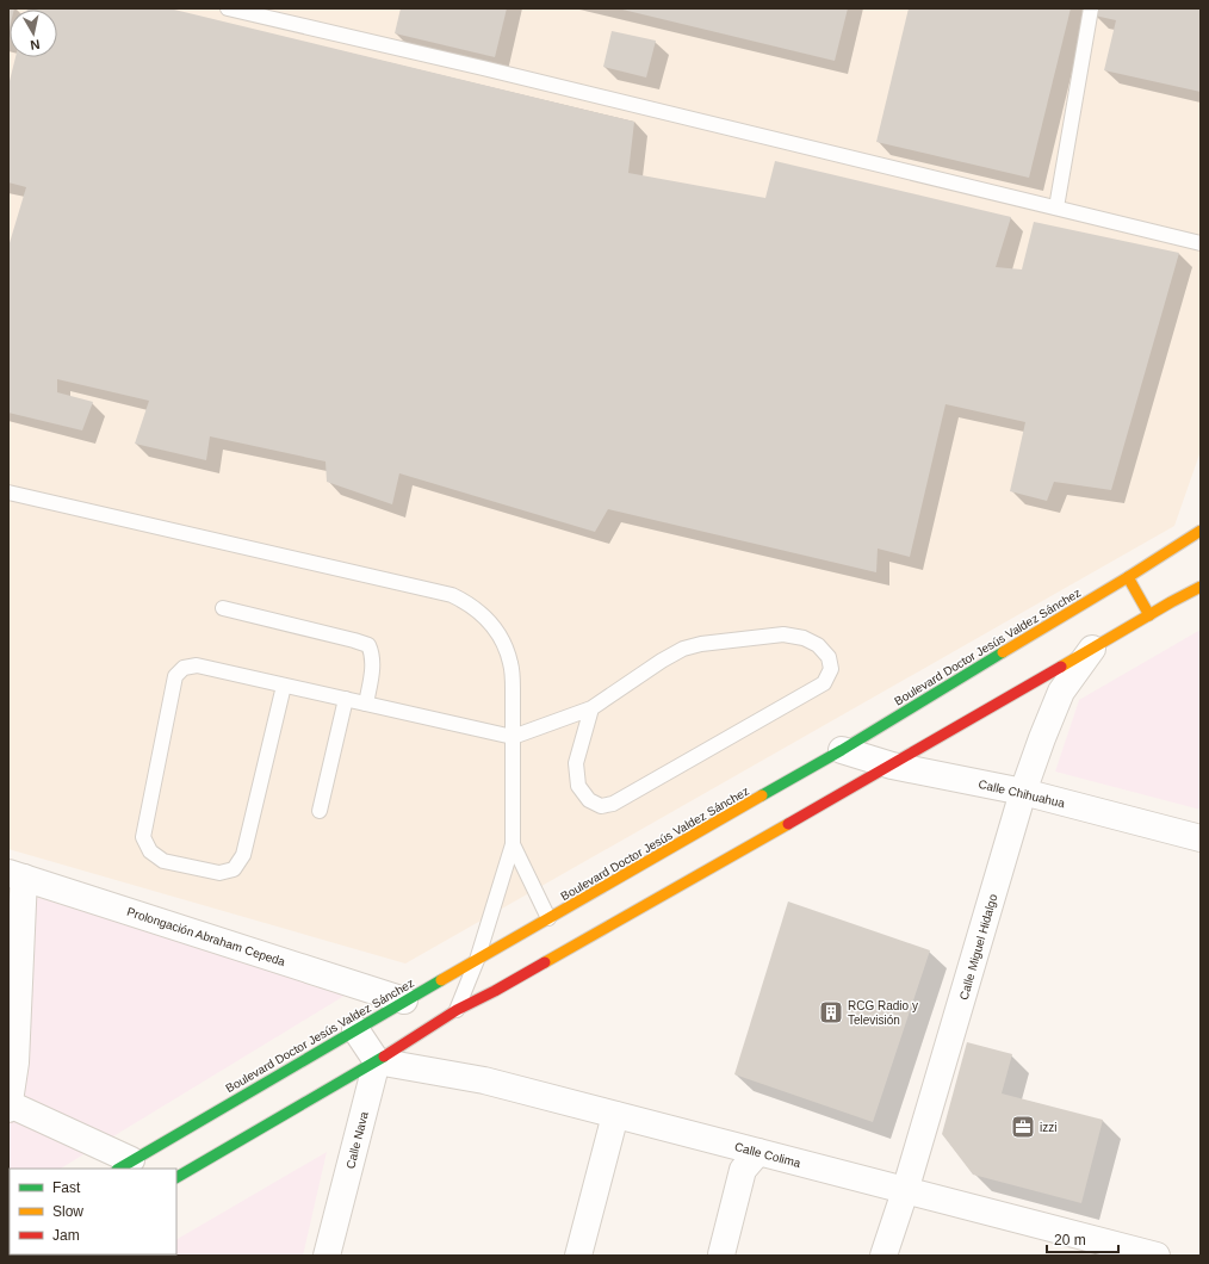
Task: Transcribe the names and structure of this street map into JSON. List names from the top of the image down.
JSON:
{
  "streets": {
    "main road": ["Boulevard Doctor Jesús Valdez Sánchez"],
    "street": [
      "Calle Chihuahua",
      "Prolongación Abraham Cepeda",
      "Calle Miguel Hidalgo",
      "Calle Nava",
      "Calle Colima"
    ]
  },
  "crossings": [
    ["Boulevard Doctor Jesús Valdez Sánchez", "Calle Chihuahua"],
    ["Boulevard Doctor Jesús Valdez Sánchez", "Prolongación Abraham Cepeda"],
    ["Calle Chihuahua", "Calle Miguel Hidalgo"],
    ["Calle Miguel Hidalgo", "Calle Colima"],
    ["Calle Nava", "Calle Colima"]
  ],
  "places": {
    "building": ["RCG Radio y Televisión"],
    "office": ["izzi"]
  },
  "legend": ["Fast", "Slow", "Jam"],
  "scale_bar": "20 m",
  "north": "bottom"
}
